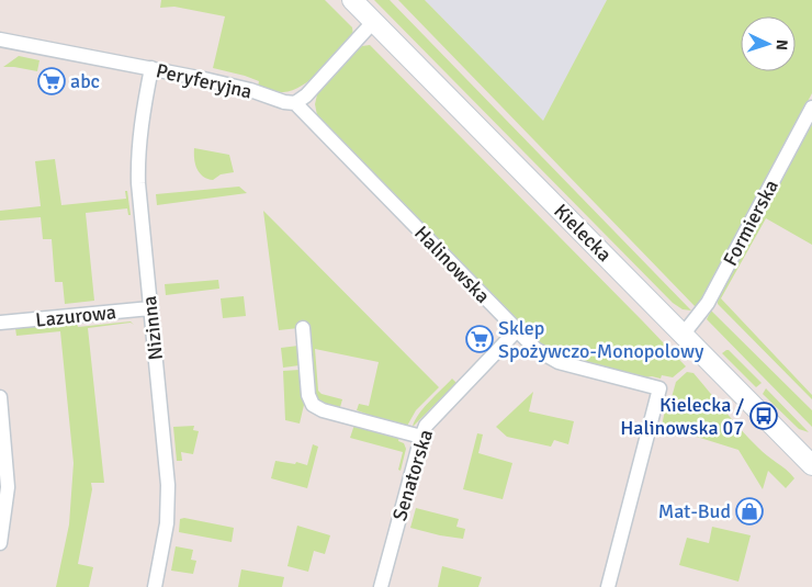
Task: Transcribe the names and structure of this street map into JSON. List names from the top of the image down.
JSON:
{
  "streets": {
    "main road": ["Kielecka"],
    "street": [
      "Peryferyjna",
      "Formierska",
      "Halinowska",
      "Lazurowa",
      "Nizinna",
      "Senatorska"
    ]
  },
  "crossings": [
    ["Peryferyjna", "Halinowska"],
    ["Peryferyjna", "Nizinna"],
    ["Formierska", "Kielecka"],
    ["Halinowska", "Senatorska"],
    ["Lazurowa", "Nizinna"]
  ],
  "places": {
    "supermarket": ["abc", "Sklep Spożywczo-Monopolowy"],
    "bus stop": ["Kielecka / Halinowska 07"],
    "shop": ["Mat-Bud"]
  },
  "north": "right"
}
